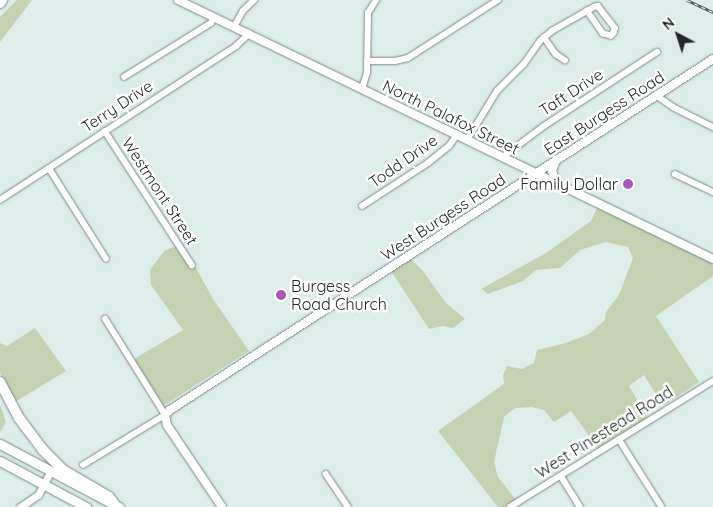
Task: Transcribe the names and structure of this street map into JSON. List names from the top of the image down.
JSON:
{
  "streets": {
    "main road": ["East Burgess Road", "North Palafox Street", "West Burgess Road"],
    "street": [
      "Taft Drive",
      "Terry Drive",
      "Todd Drive",
      "Westmont Street",
      "West Pinestead Road"
    ]
  },
  "crossings": [
    ["Taft Drive", "North Palafox Street"],
    ["Terry Drive", "North Palafox Street"],
    ["Terry Drive", "Westmont Street"],
    ["East Burgess Road", "North Palafox Street"],
    ["East Burgess Road", "West Burgess Road"],
    ["North Palafox Street", "Todd Drive"],
    ["North Palafox Street", "West Burgess Road"]
  ],
  "places": ["Family Dollar", "Burgess Road Church"],
  "north": "top left"
}
